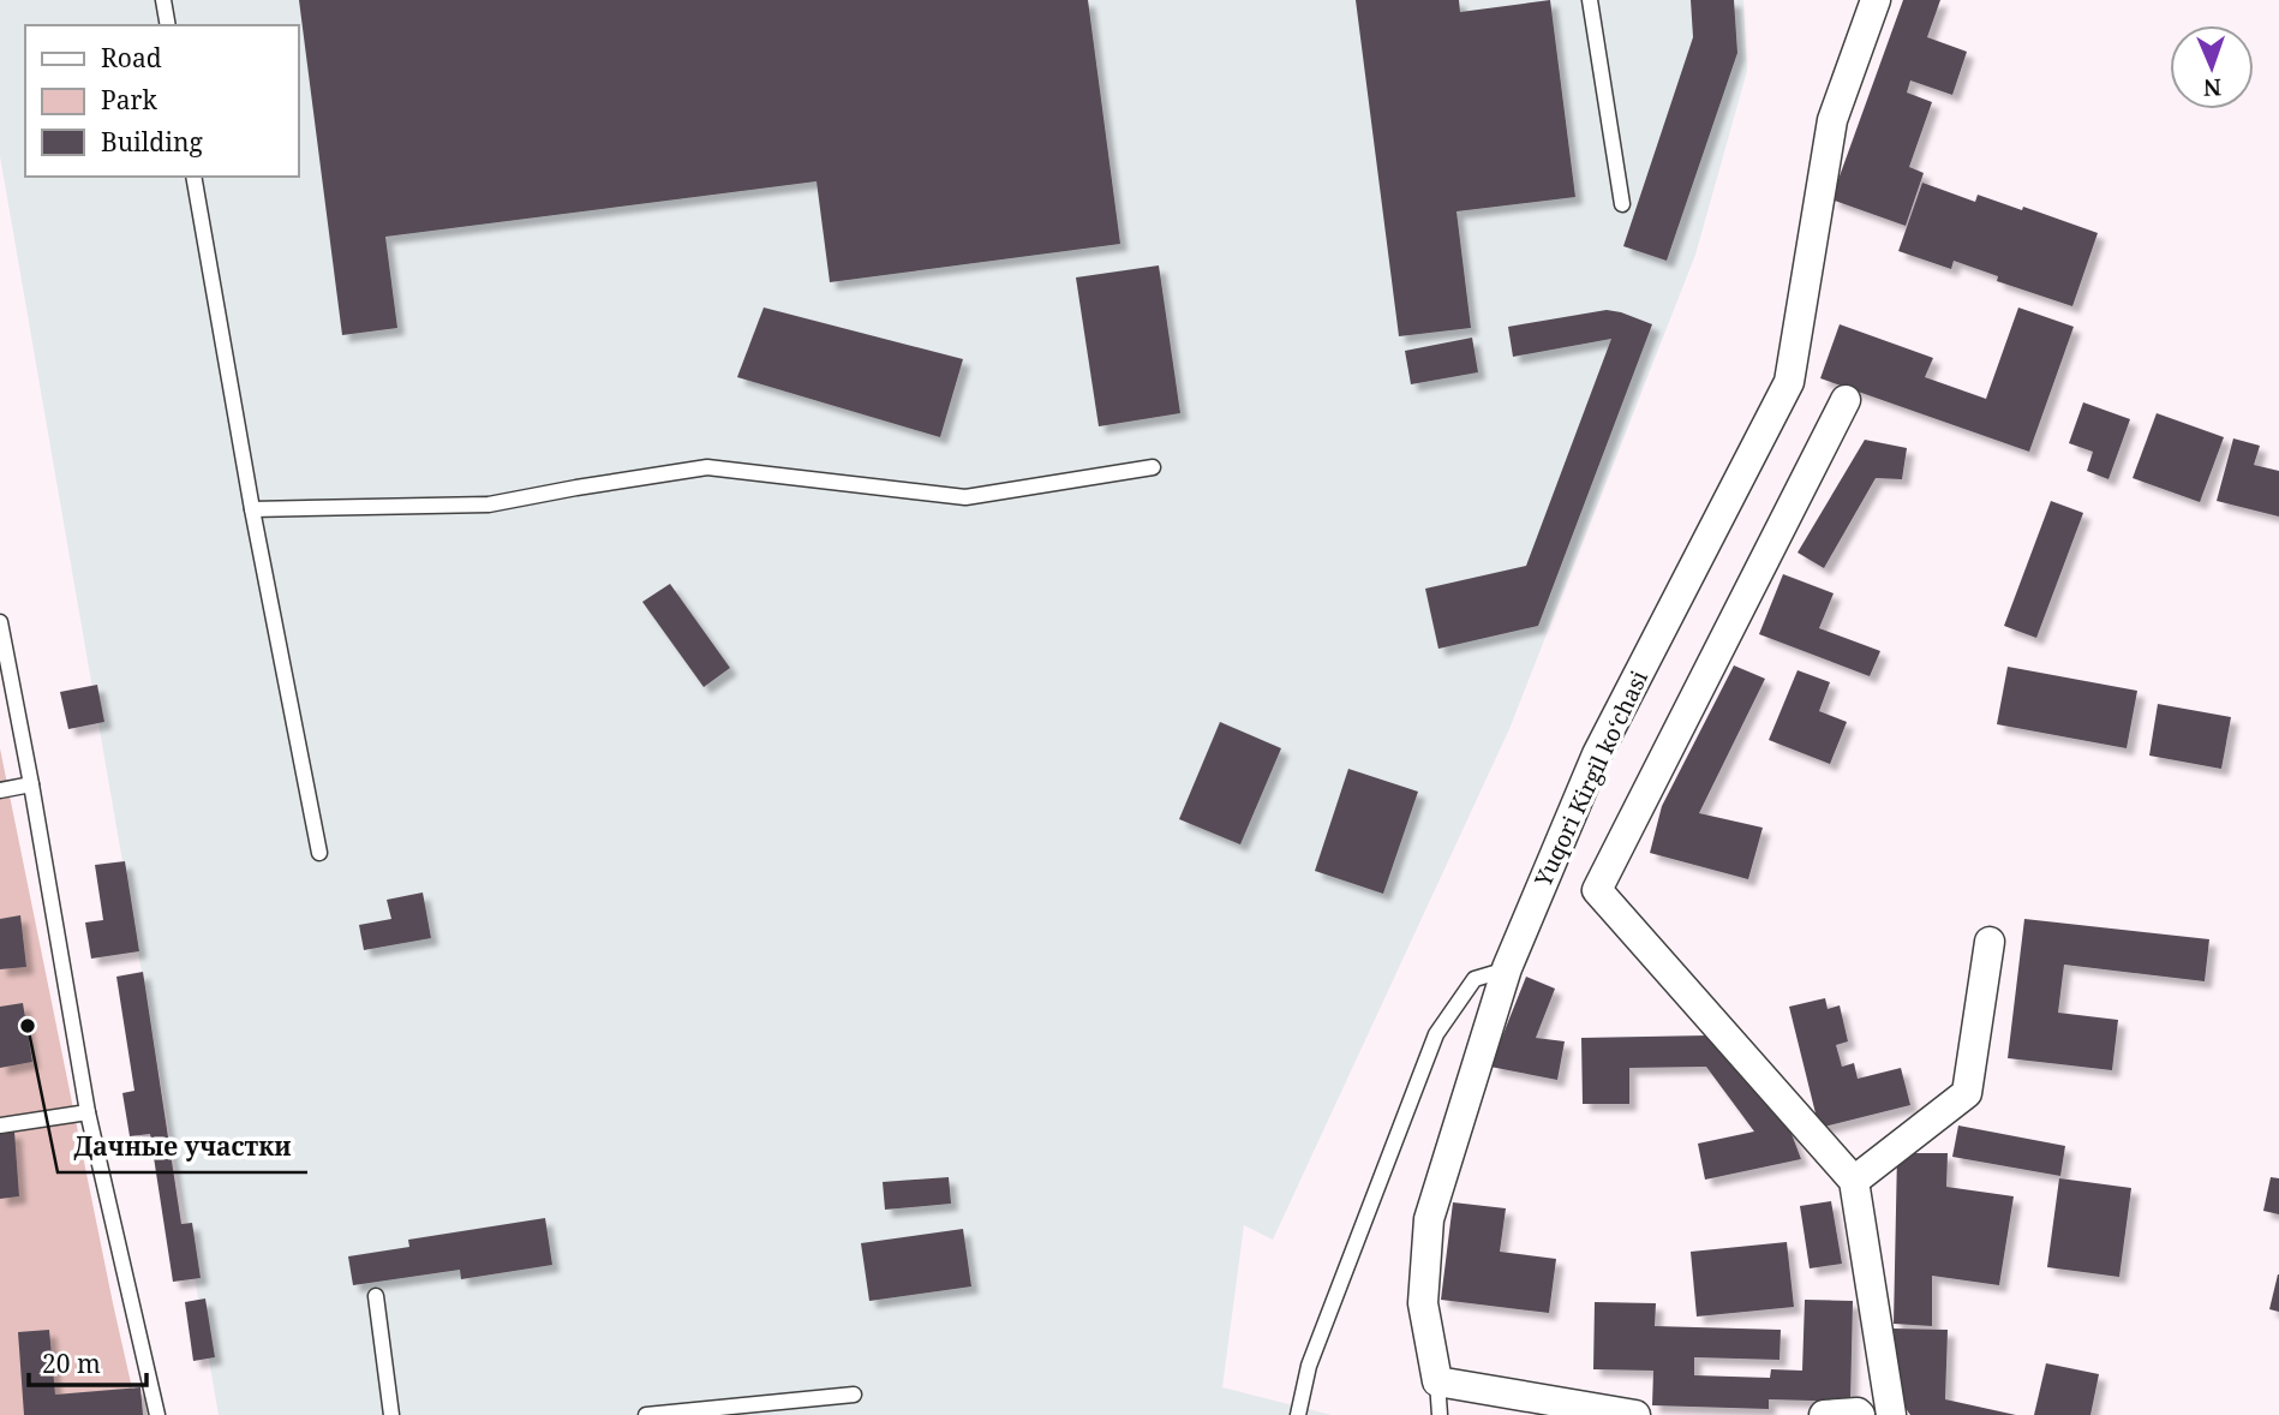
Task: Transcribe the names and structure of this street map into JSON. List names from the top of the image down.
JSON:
{
  "streets": {
    "street": ["Yuqori Kirgil koʻchasi"]
  },
  "places": ["Дачные участки"],
  "legend": ["Road", "Park", "Building"],
  "scale_bar": "20 m",
  "north": "bottom"
}
